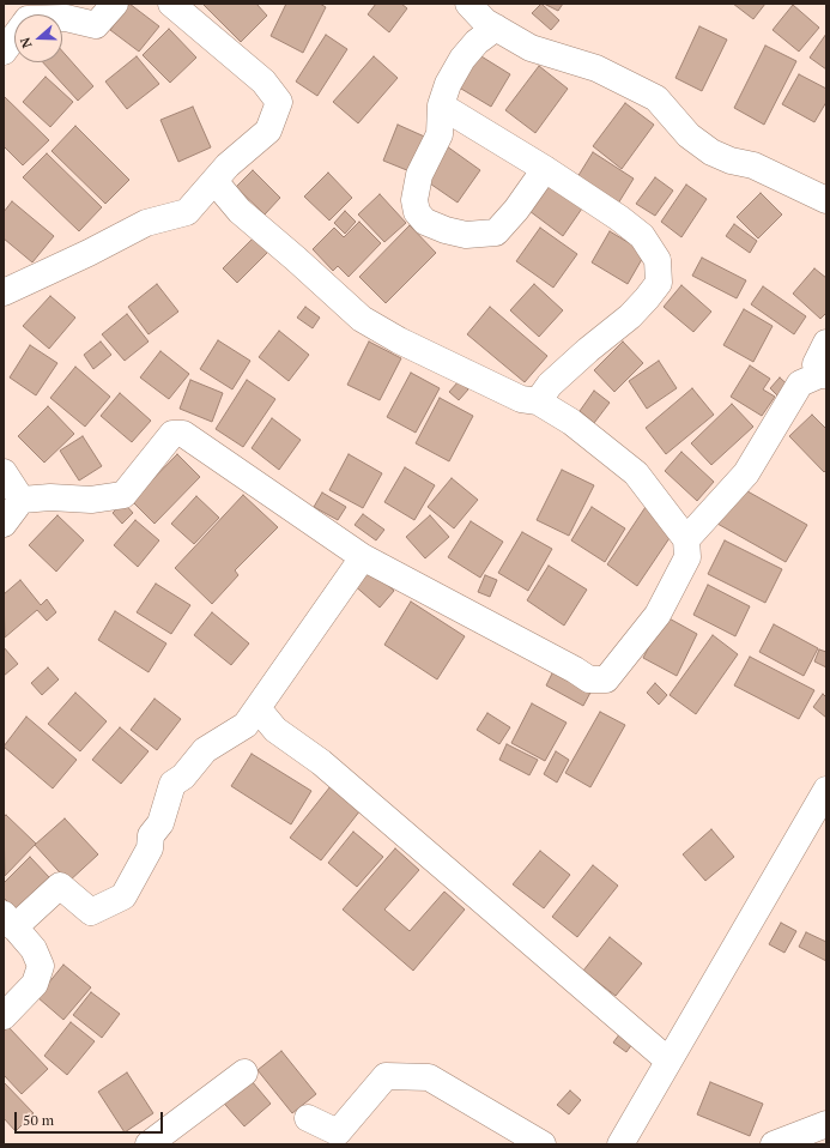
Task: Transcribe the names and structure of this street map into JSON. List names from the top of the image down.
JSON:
{
  "scale_bar": "50 m",
  "north": "left"
}
